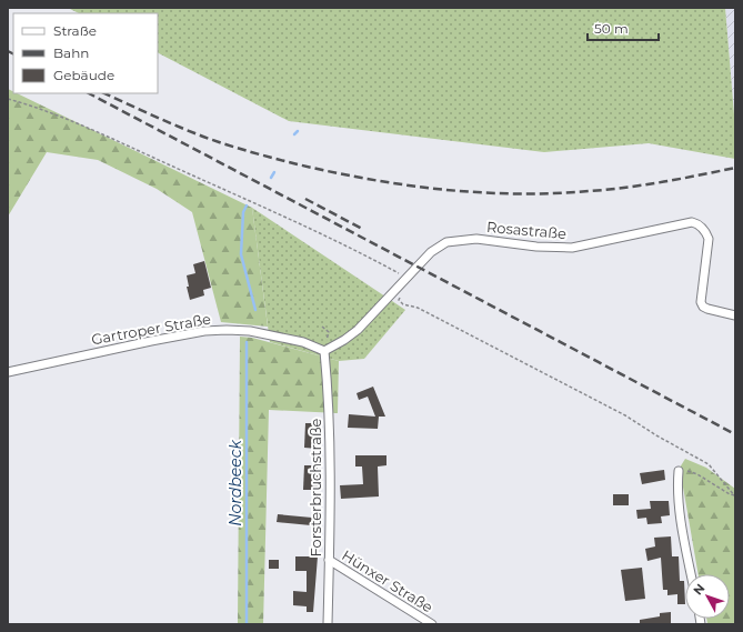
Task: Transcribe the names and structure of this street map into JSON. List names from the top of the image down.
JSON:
{
  "streets": {
    "street": [
      "Rosastraße",
      "Gartroper Straße",
      "Forsterbruchstraße",
      "Hünxer Straße"
    ]
  },
  "crossings": [
    ["Rosastraße", "Gartroper Straße"],
    ["Rosastraße", "Forsterbruchstraße"],
    ["Gartroper Straße", "Forsterbruchstraße"],
    ["Forsterbruchstraße", "Hünxer Straße"]
  ],
  "water": ["Nordbeeck"],
  "legend": ["Straße", "Bahn", "Gebäude"],
  "scale_bar": "50 m",
  "north": "top left"
}
